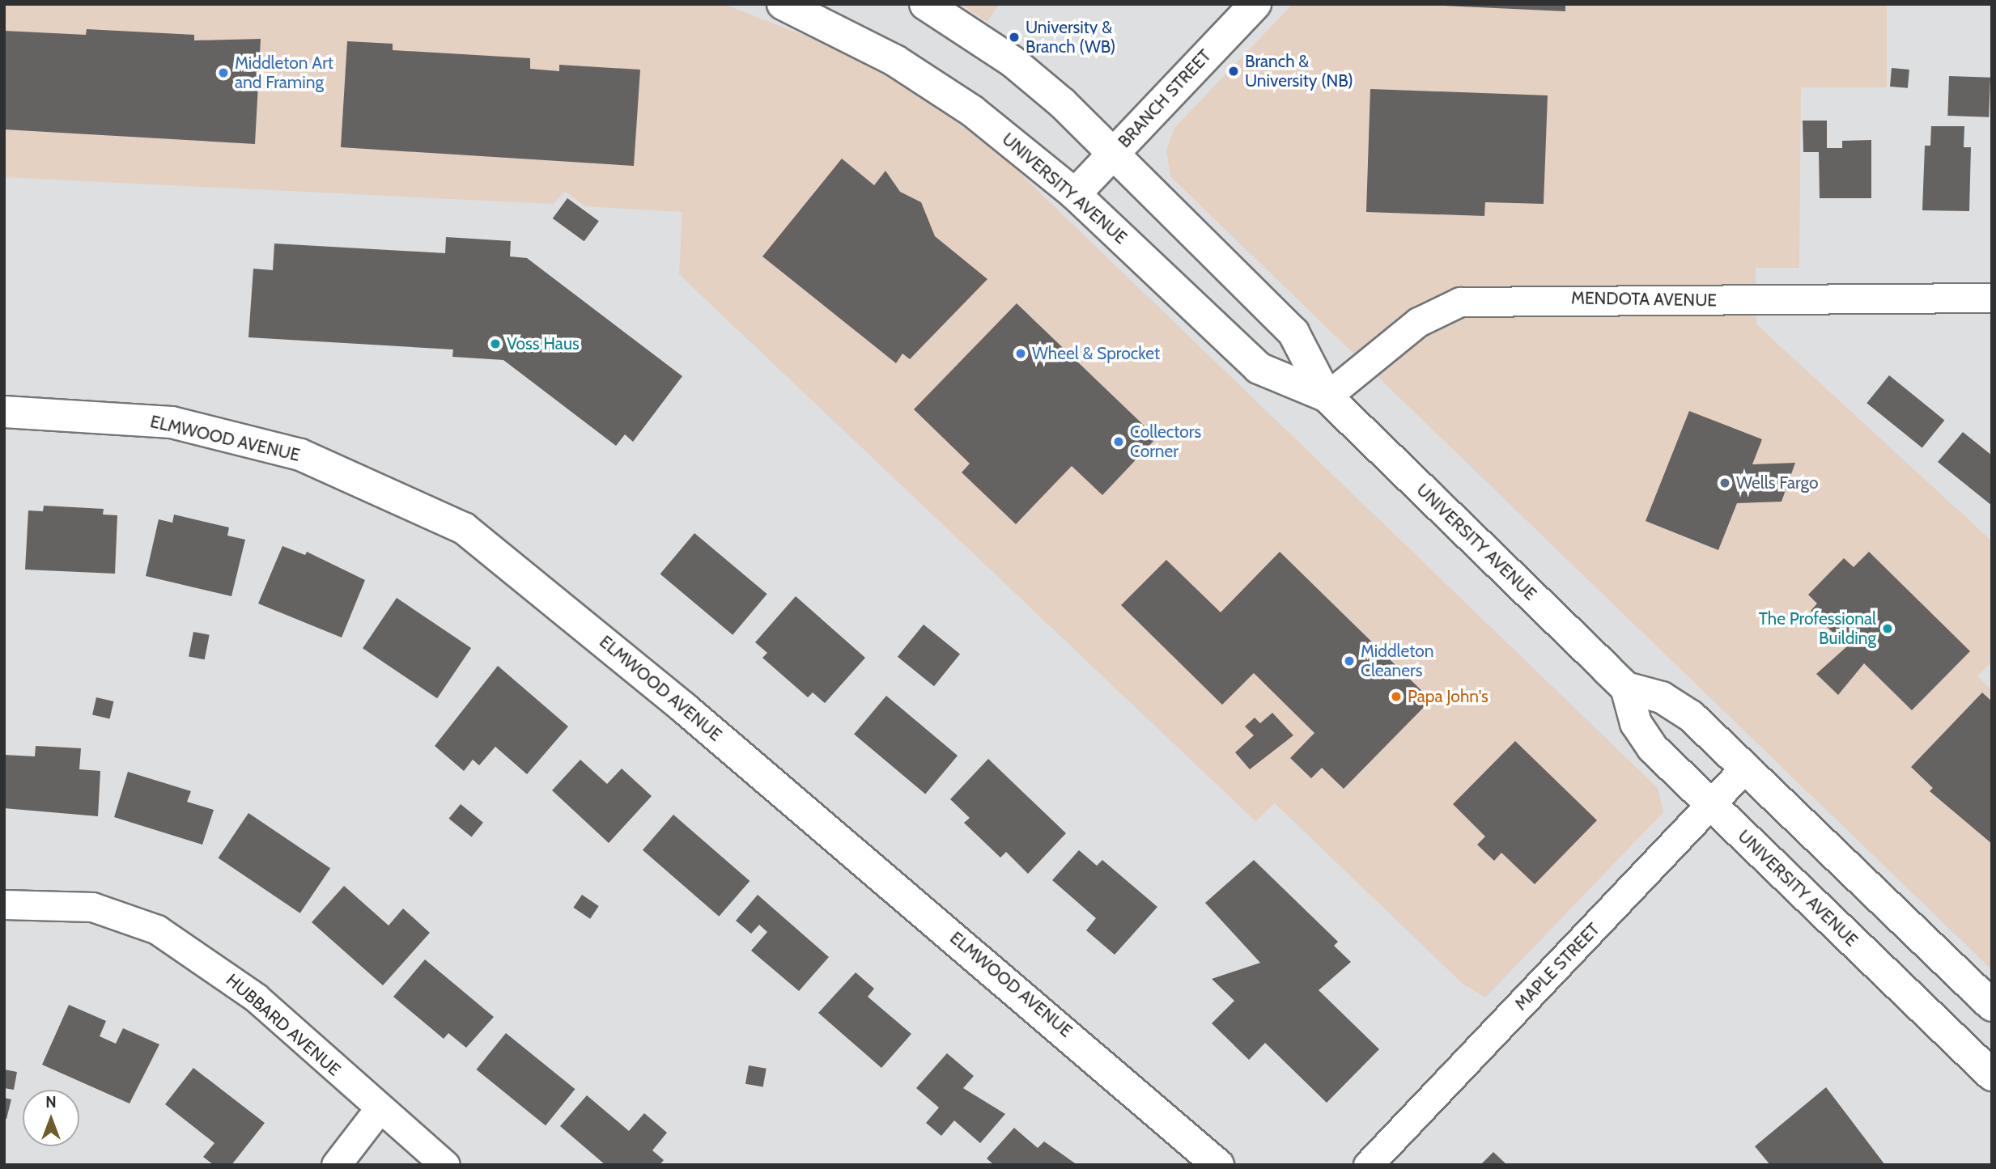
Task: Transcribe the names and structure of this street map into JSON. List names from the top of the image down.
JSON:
{
  "streets": {
    "main road": ["BRANCH STREET", "UNIVERSITY AVENUE", "ELMWOOD AVENUE"],
    "street": ["MENDOTA AVENUE", "MAPLE STREET", "HUBBARD AVENUE"]
  },
  "crossings": [
    ["BRANCH STREET", "UNIVERSITY AVENUE"],
    ["UNIVERSITY AVENUE", "MENDOTA AVENUE"],
    ["UNIVERSITY AVENUE", "MAPLE STREET"]
  ],
  "places": [
    "University & Branch (WB)",
    "Branch & University (NB)",
    "Middleton Art and Framing",
    "Voss Haus",
    "Wheel & Sprocket",
    "Collectors Corner",
    "Wells Fargo",
    "The Professional Building",
    "Middleton Cleaners",
    "Papa John's"
  ],
  "north": "top"
}
